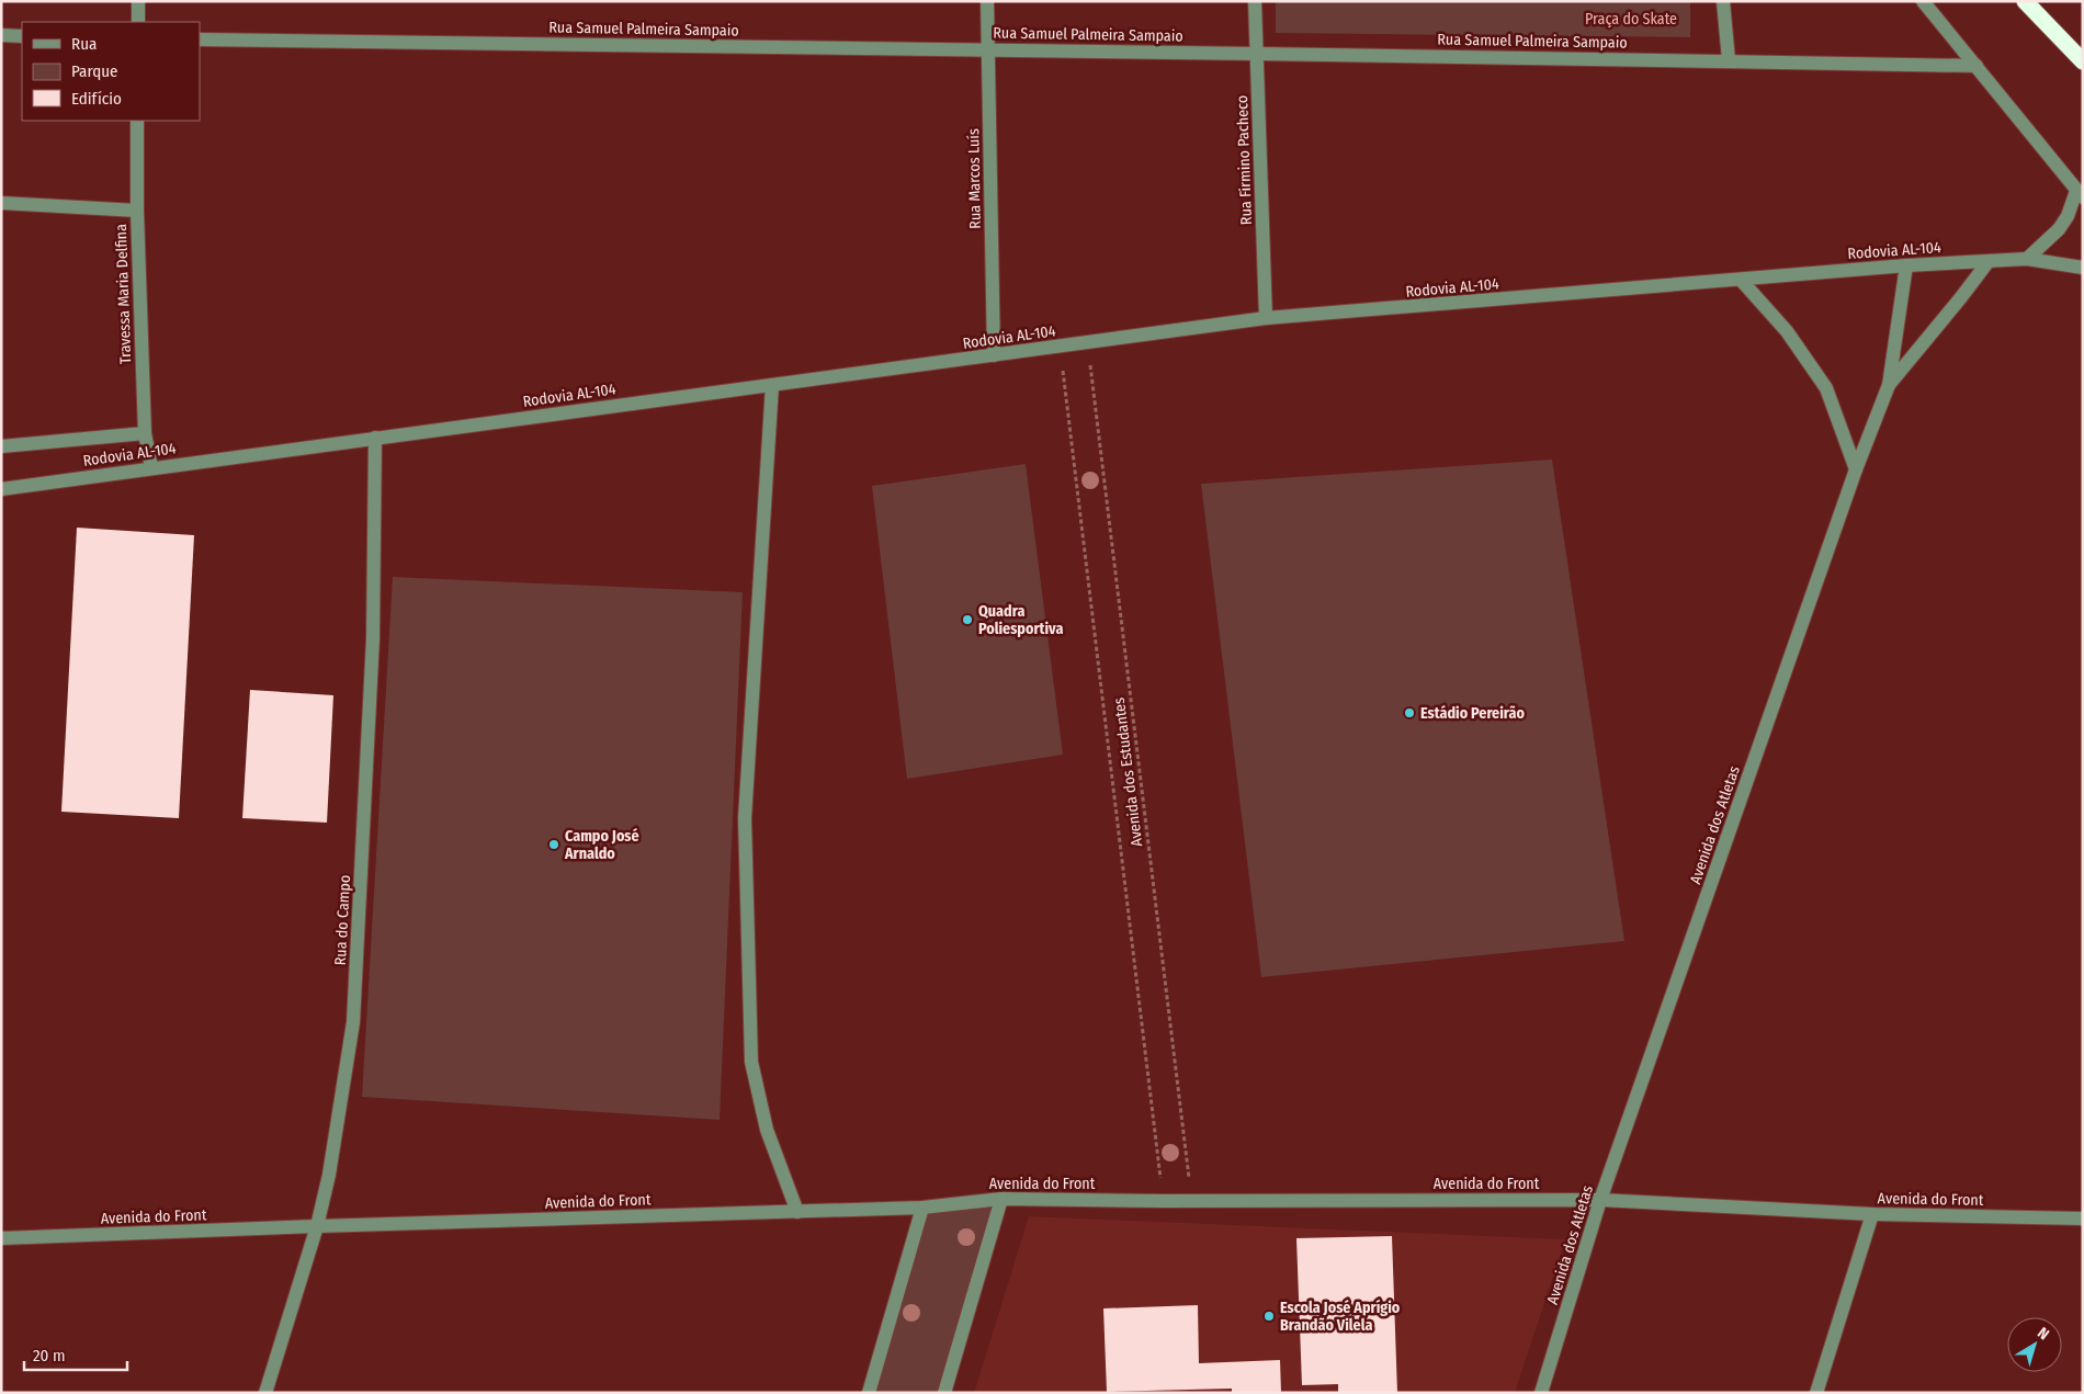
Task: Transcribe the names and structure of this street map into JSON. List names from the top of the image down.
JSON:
{
  "streets": {
    "street": [
      "Rua Samuel Palmeira Sampaio",
      "Rua Firmino Pacheco",
      "Rua Marcos Luís",
      "Rodovia AL-104",
      "Travessa Maria Delfina",
      "Avenida dos Atletas",
      "Rua do Campo",
      "Avenida do Front"
    ],
    "path": ["Avenida dos Estudantes"]
  },
  "crossings": [
    ["Rua Samuel Palmeira Sampaio", "Rua Firmino Pacheco"],
    ["Rua Samuel Palmeira Sampaio", "Rua Marcos Luís"],
    ["Rua Firmino Pacheco", "Rodovia AL-104"],
    ["Rua Marcos Luís", "Rodovia AL-104"],
    ["Rodovia AL-104", "Travessa Maria Delfina"],
    ["Rodovia AL-104", "Avenida dos Estudantes"],
    ["Rodovia AL-104", "Avenida dos Atletas"],
    ["Rodovia AL-104", "Rua do Campo"],
    ["Avenida dos Estudantes", "Avenida do Front"],
    ["Avenida dos Atletas", "Avenida do Front"],
    ["Rua do Campo", "Avenida do Front"]
  ],
  "parks": ["Praça do Skate"],
  "places": [
    "Quadra Poliesportiva",
    "Estádio Pereirão",
    "Campo José Arnaldo",
    "Escola José Aprígio Brandão Vilela"
  ],
  "legend": ["Rua", "Parque", "Edifício"],
  "scale_bar": "20 m",
  "north": "top right"
}
